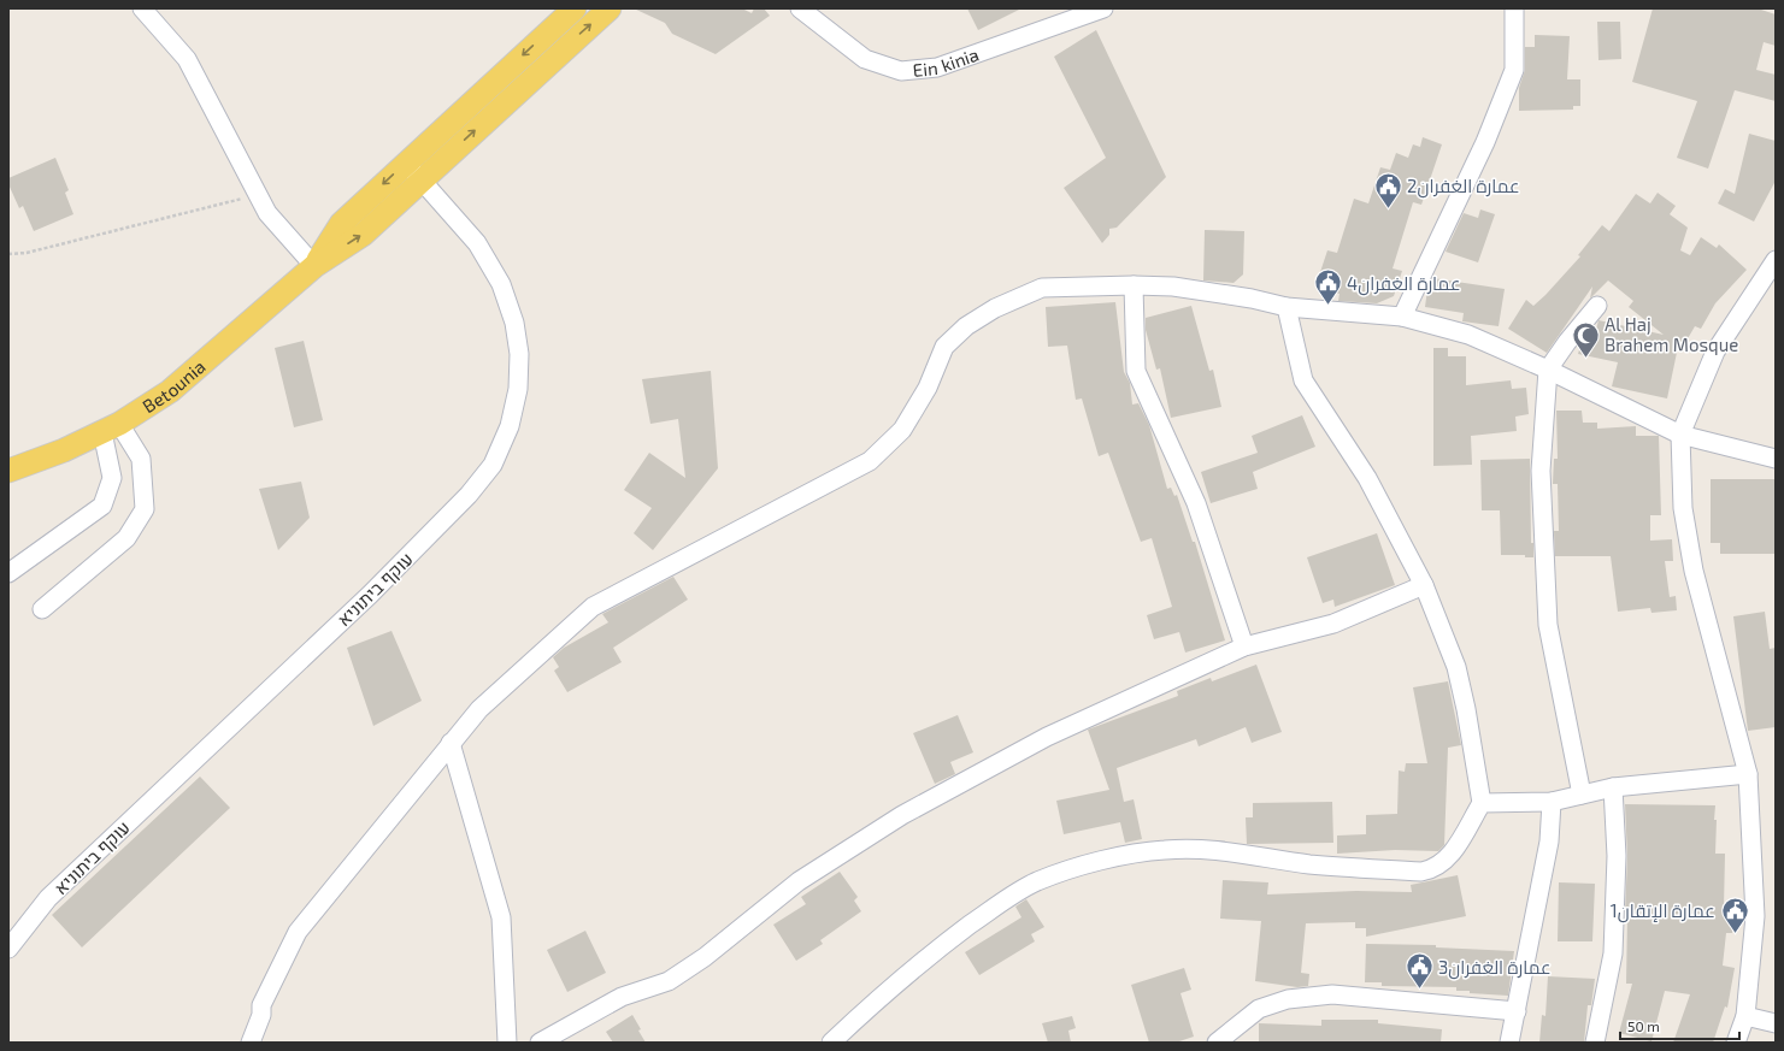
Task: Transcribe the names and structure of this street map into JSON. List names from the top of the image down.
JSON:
{
  "streets": {
    "main road": ["Betounia"],
    "street": ["Ein kinia", "עוקף ביתוניא"]
  },
  "places": {
    "public building": [
      "عمارة الغفران2",
      "عمارة الغفران4",
      "عمارة الإتقان1",
      "عمارة الغفران3"
    ],
    "mosque": ["Al Haj Brahem Mosque"]
  },
  "scale_bar": "50 m"
}
